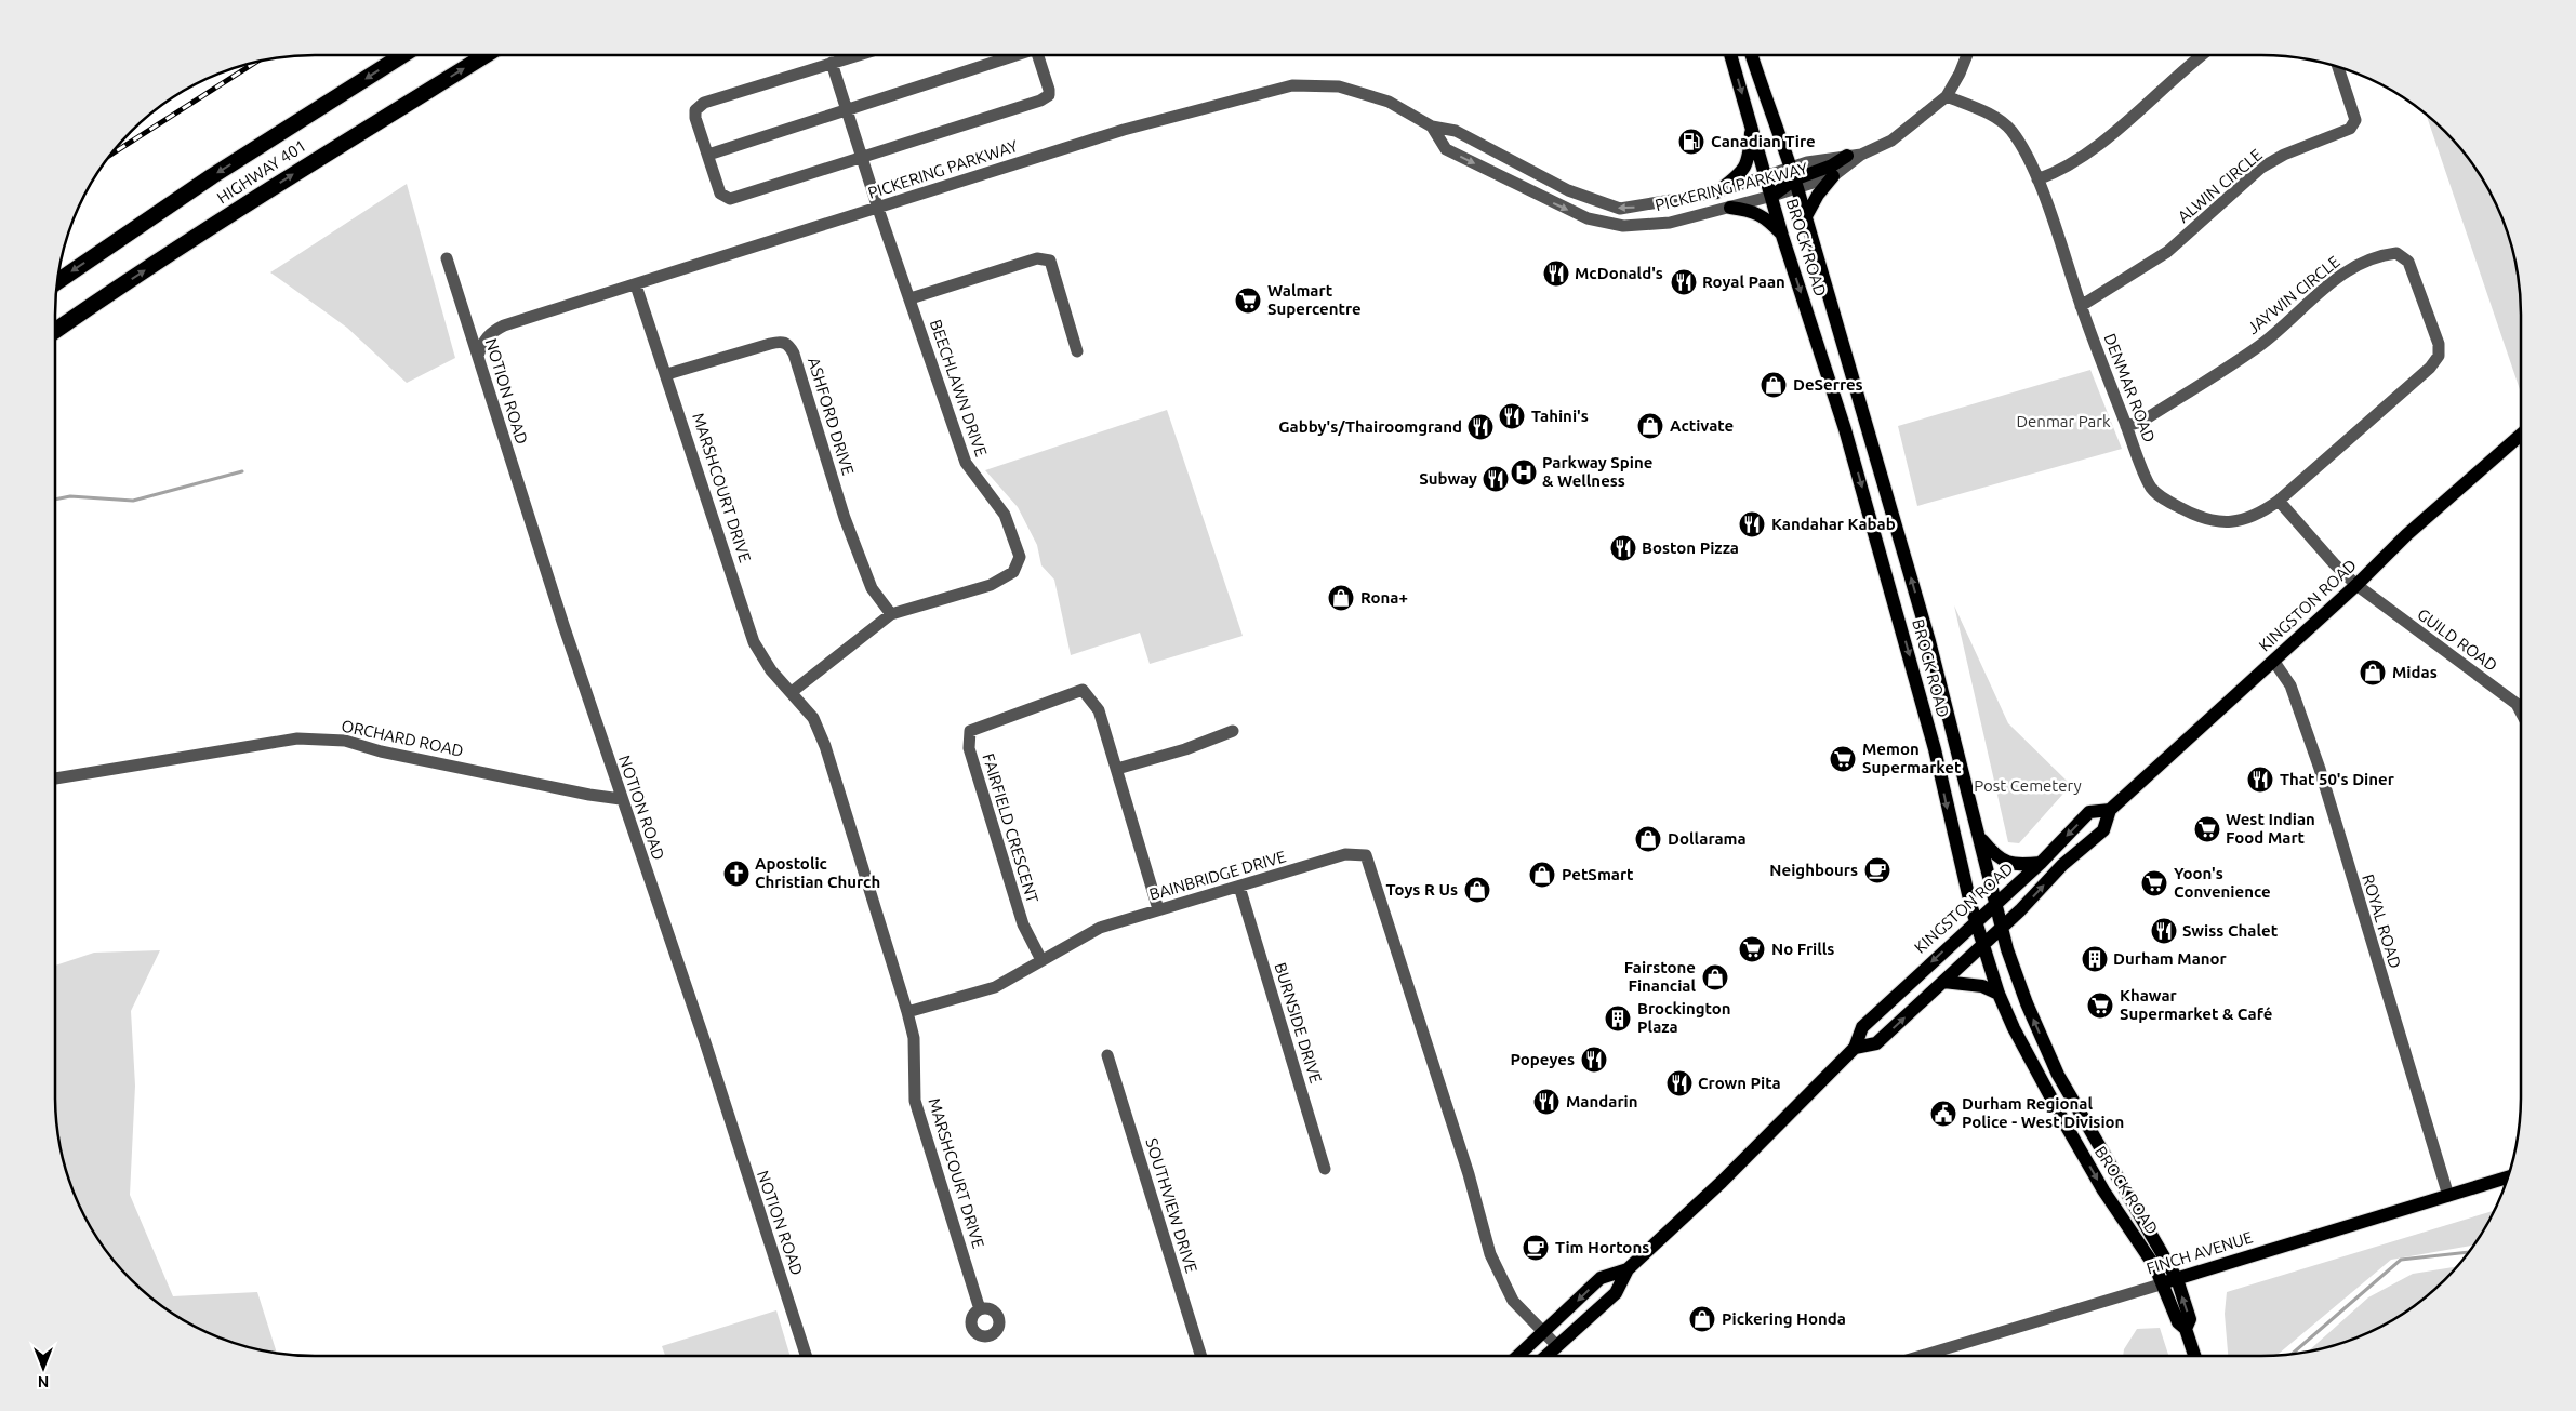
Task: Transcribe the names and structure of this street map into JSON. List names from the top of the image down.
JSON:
{
  "streets": {
    "highway": ["HIGHWAY 401"],
    "main road": ["BROCK ROAD", "KINGSTON ROAD", "FINCH AVENUE"],
    "street": [
      "PICKERING PARKWAY",
      "ALWIN CIRCLE",
      "JAYWIN CIRCLE",
      "BEECHLAWN DRIVE",
      "DENMAR ROAD",
      "NOTION ROAD",
      "ASHFORD DRIVE",
      "MARSHCOURT DRIVE",
      "GUILD ROAD",
      "ORCHARD ROAD",
      "FAIRFIELD CRESCENT",
      "BAINBRIDGE DRIVE",
      "ROYAL ROAD",
      "BURNSIDE DRIVE",
      "SOUTHVIEW DRIVE"
    ]
  },
  "crossings": [
    ["PICKERING PARKWAY", "BROCK ROAD"],
    ["PICKERING PARKWAY", "BEECHLAWN DRIVE"],
    ["PICKERING PARKWAY", "DENMAR ROAD"],
    ["PICKERING PARKWAY", "NOTION ROAD"],
    ["PICKERING PARKWAY", "MARSHCOURT DRIVE"],
    ["ALWIN CIRCLE", "DENMAR ROAD"],
    ["BROCK ROAD", "KINGSTON ROAD"],
    ["BROCK ROAD", "FINCH AVENUE"],
    ["JAYWIN CIRCLE", "DENMAR ROAD"],
    ["BEECHLAWN DRIVE", "ASHFORD DRIVE"],
    ["BEECHLAWN DRIVE", "MARSHCOURT DRIVE"],
    ["NOTION ROAD", "ORCHARD ROAD"],
    ["ASHFORD DRIVE", "MARSHCOURT DRIVE"],
    ["MARSHCOURT DRIVE", "BAINBRIDGE DRIVE"],
    ["KINGSTON ROAD", "GUILD ROAD"],
    ["KINGSTON ROAD", "BAINBRIDGE DRIVE"],
    ["KINGSTON ROAD", "ROYAL ROAD"],
    ["FAIRFIELD CRESCENT", "BAINBRIDGE DRIVE"],
    ["BAINBRIDGE DRIVE", "BURNSIDE DRIVE"],
    ["ROYAL ROAD", "FINCH AVENUE"]
  ],
  "parks": ["Denmar Park", "Post Cemetery"],
  "places": {
    "fuel station": ["Canadian Tire"],
    "restaurant": [
      "McDonald's",
      "Royal Paan",
      "Tahini's",
      "Gabby's/Thairoomgrand",
      "Subway",
      "Kandahar Kabab",
      "Boston Pizza",
      "That 50's Diner",
      "Swiss Chalet",
      "Popeyes",
      "Crown Pita",
      "Mandarin"
    ],
    "supermarket": [
      "Walmart Supercentre",
      "Memon Supermarket",
      "West Indian Food Mart",
      "Yoon's Convenience",
      "No Frills",
      "Khawar Supermarket & Café"
    ],
    "shop": [
      "DeSerres",
      "Activate",
      "Rona+",
      "Midas",
      "Dollarama",
      "PetSmart",
      "Toys R Us",
      "Fairstone Financial",
      "Pickering Honda"
    ],
    "hospital": ["Parkway Spine & Wellness"],
    "cafe": ["Neighbours", "Tim Hortons"],
    "church": ["Apostolic Christian Church"],
    "building": ["Durham Manor", "Brockington Plaza"],
    "public building": ["Durham Regional Police - West Division"]
  },
  "north": "bottom"
}
